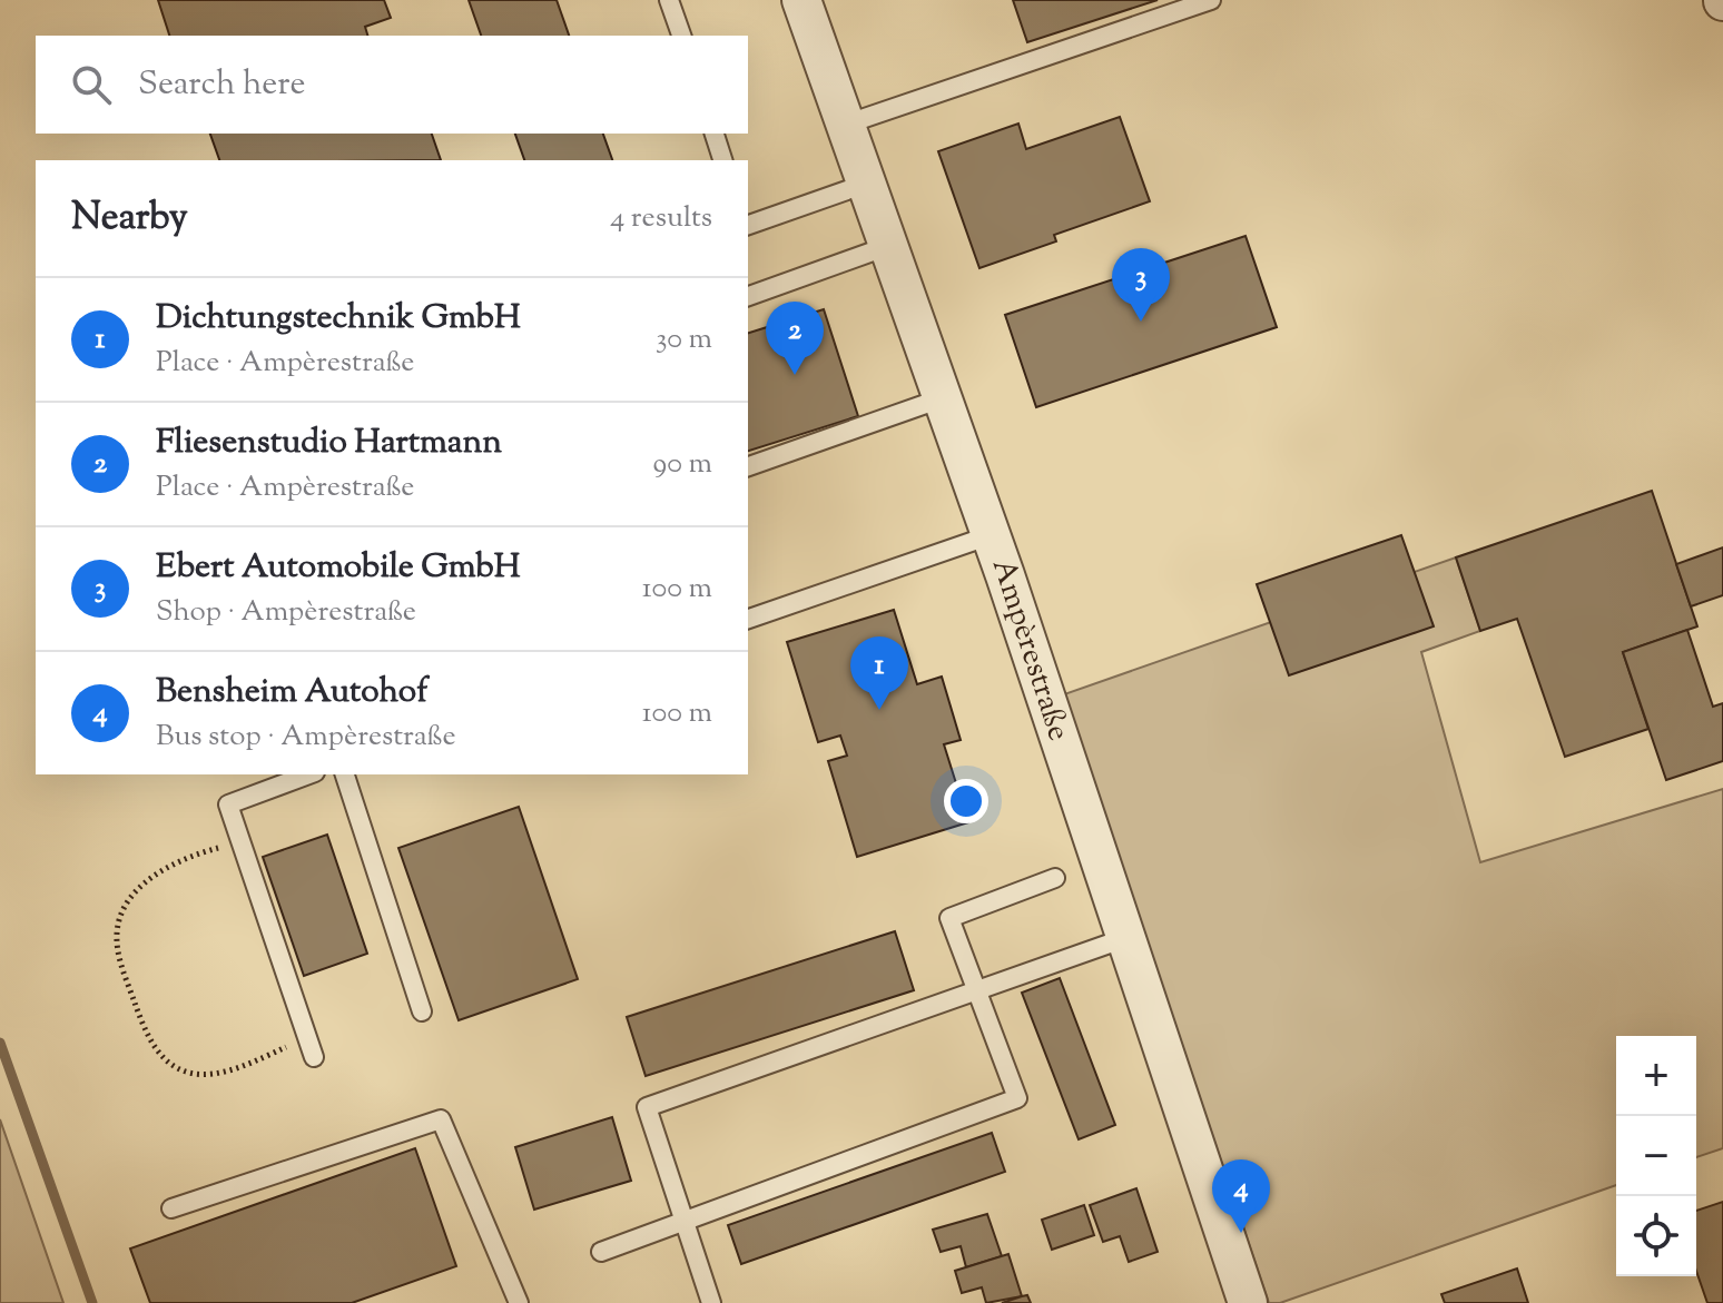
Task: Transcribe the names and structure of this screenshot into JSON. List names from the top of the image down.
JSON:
{
  "streets": {
    "street": ["Ampèrestraße"]
  },
  "page": {
    "search": "Search here",
    "heading": ["Nearby", "4 results"],
    "pins": [
      "3",
      "2",
      "1",
      "4"
    ],
    "list": [
      {
        "mark": "1",
        "name": "Dichtungstechnik GmbH",
        "note": "Place · Ampèrestraße",
        "value": "30 m"
      },
      {
        "mark": "2",
        "name": "Fliesenstudio Hartmann",
        "note": "Place · Ampèrestraße",
        "value": "90 m"
      },
      {
        "mark": "3",
        "name": "Ebert Automobile GmbH",
        "note": "Shop · Ampèrestraße",
        "value": "100 m"
      },
      {
        "mark": "4",
        "name": "Bensheim Autohof",
        "note": "Bus stop · Ampèrestraße",
        "value": "100 m"
      }
    ],
    "map_buttons": ["+", "−"]
  }
}
